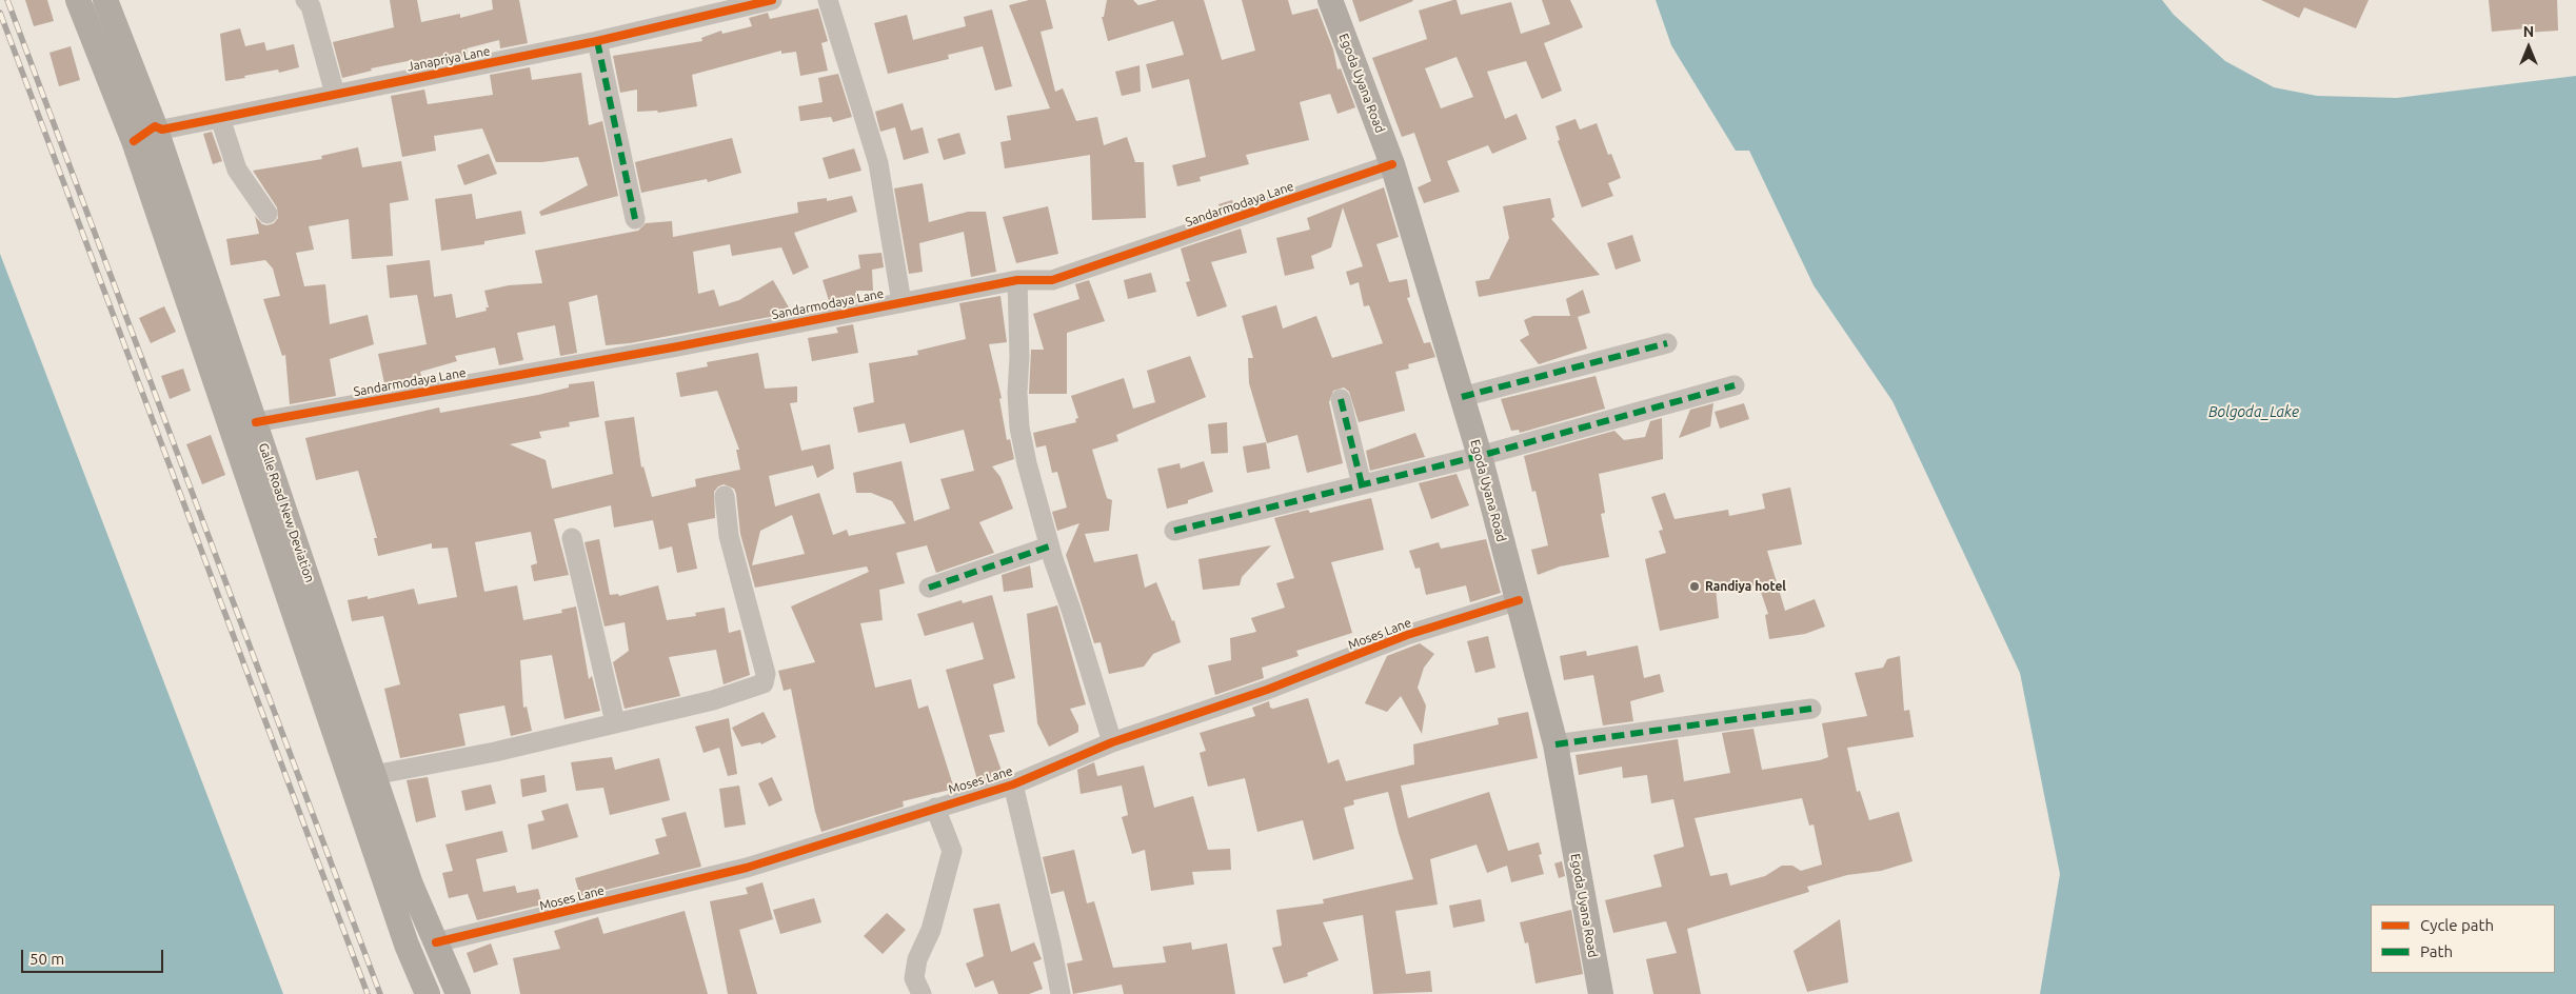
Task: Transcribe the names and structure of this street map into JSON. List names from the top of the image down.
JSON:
{
  "streets": {
    "main road": ["Egoda Uyana Road", "Galle Road New Deviation"],
    "street": ["Janapriya Lane", "Sandarmodaya Lane", "Moses Lane"]
  },
  "crossings": [
    ["Janapriya Lane", "Galle Road New Deviation"],
    ["Egoda Uyana Road", "Sandarmodaya Lane"],
    ["Egoda Uyana Road", "Moses Lane"],
    ["Sandarmodaya Lane", "Galle Road New Deviation"],
    ["Galle Road New Deviation", "Moses Lane"]
  ],
  "water": ["Bolgoda_Lake"],
  "places": ["Randiya hotel"],
  "legend": ["Cycle path", "Path"],
  "scale_bar": "50 m",
  "north": "top"
}
